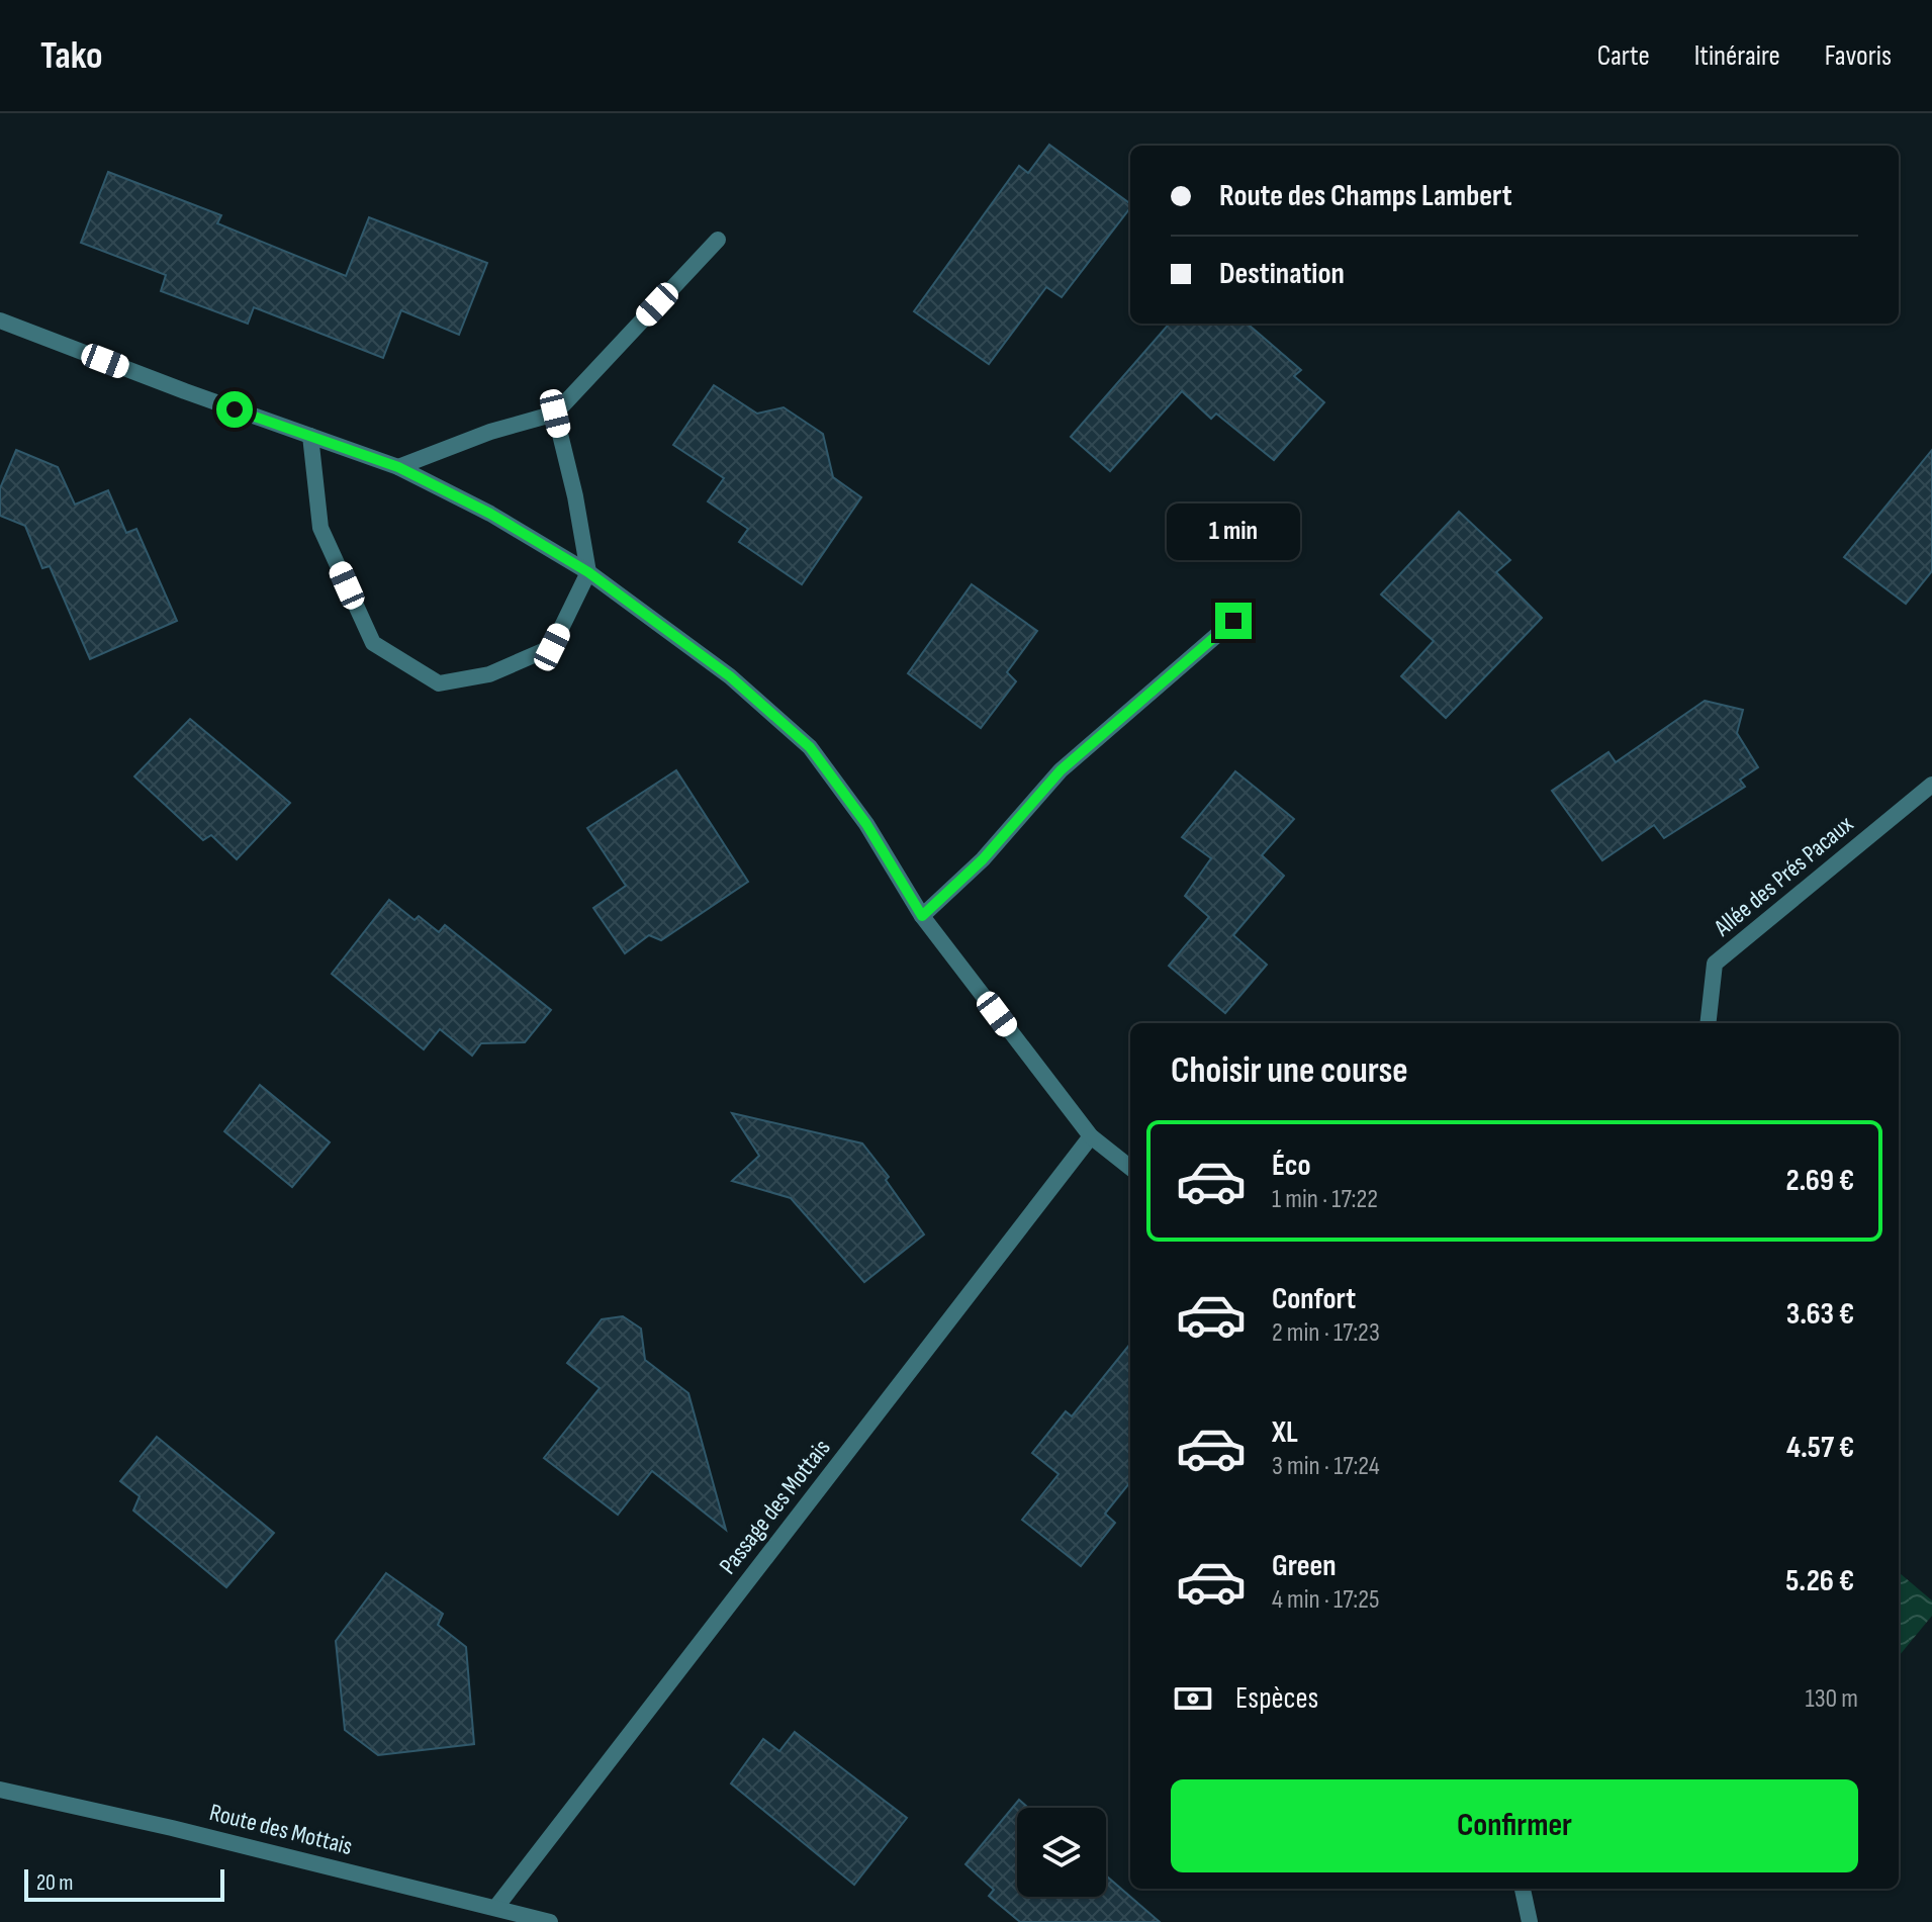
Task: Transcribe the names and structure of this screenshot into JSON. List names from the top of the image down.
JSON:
{
  "streets": {
    "street": ["Allée des Prés Pacaux", "Passage des Mottais", "Route des Mottais"]
  },
  "crossings": [
    ["Passage des Mottais", "Route des Mottais"]
  ],
  "scale_bar": "20 m",
  "page": {
    "header": "Tako",
    "nav": ["Carte", "Itinéraire", "Favoris"],
    "banner": ["Route des Champs Lambert", "Destination"],
    "bubble": "1 min",
    "heading": "Choisir une course",
    "list": [
      {
        "name": "Éco",
        "note": "1 min · 17:22",
        "value": "2.69 €"
      },
      {
        "name": "Confort",
        "note": "2 min · 17:23",
        "value": "3.63 €"
      },
      {
        "name": "XL",
        "note": "3 min · 17:24",
        "value": "4.57 €"
      },
      {
        "name": "Green",
        "note": "4 min · 17:25",
        "value": "5.26 €"
      }
    ],
    "pay": ["Espèces", "130 m"],
    "buttons": "Confirmer",
    "scale": "20 m"
  }
}
